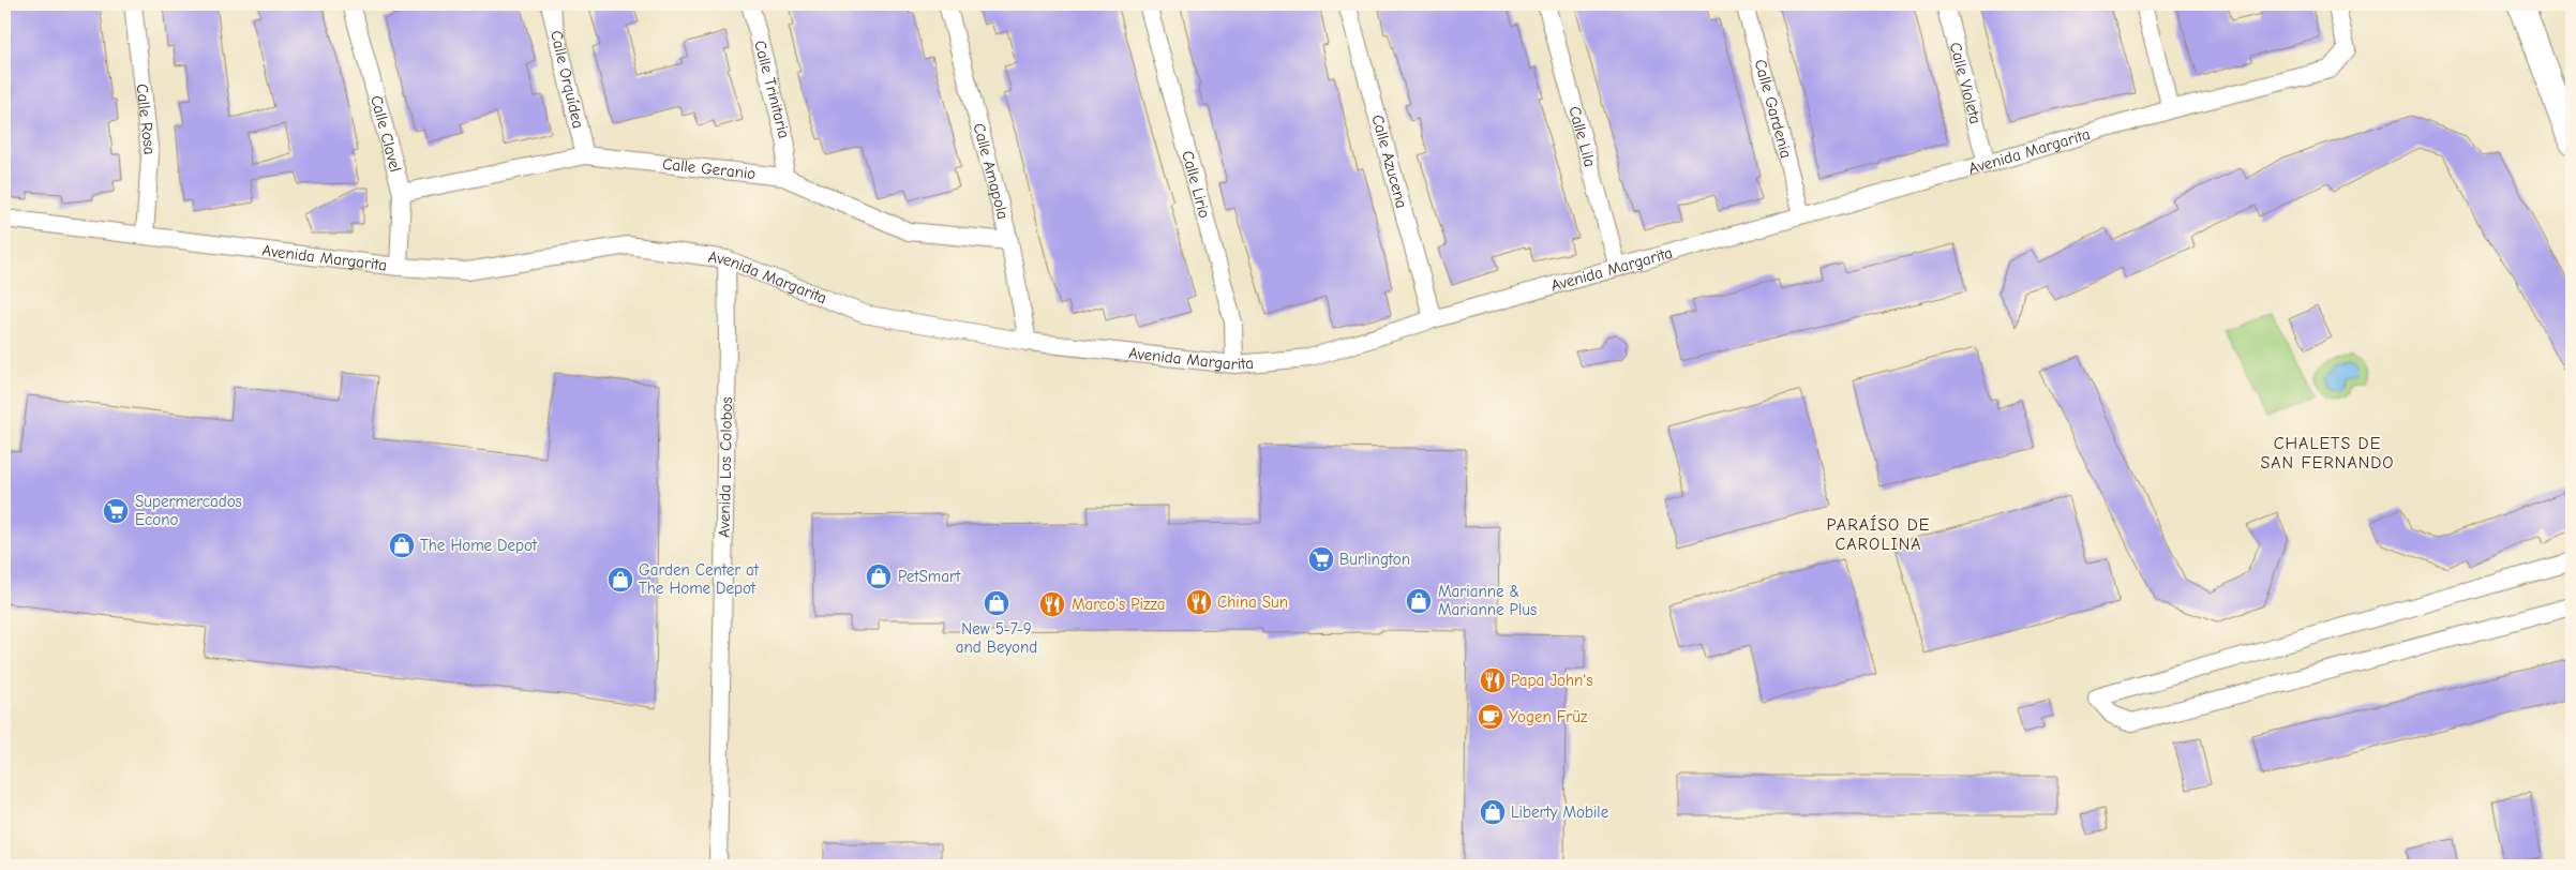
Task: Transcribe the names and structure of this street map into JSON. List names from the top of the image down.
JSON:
{
  "streets": {
    "street": [
      "Calle Orquídea",
      "Calle Violeta",
      "Calle Trinitaria",
      "Calle Gardenia",
      "Calle Rosa",
      "Calle Clavel",
      "Calle Lila",
      "Avenida Margarita",
      "Calle Azucena",
      "Calle Geranio",
      "Calle Amapola",
      "Calle Lirio",
      "Avenida Los Colobos"
    ]
  },
  "crossings": [
    ["Calle Orquídea", "Calle Geranio"],
    ["Calle Violeta", "Avenida Margarita"],
    ["Calle Trinitaria", "Calle Geranio"],
    ["Calle Gardenia", "Avenida Margarita"],
    ["Calle Rosa", "Avenida Margarita"],
    ["Calle Clavel", "Avenida Margarita"],
    ["Calle Clavel", "Calle Geranio"],
    ["Calle Lila", "Avenida Margarita"],
    ["Avenida Margarita", "Calle Azucena"],
    ["Avenida Margarita", "Calle Amapola"],
    ["Avenida Margarita", "Calle Lirio"],
    ["Avenida Margarita", "Avenida Los Colobos"],
    ["Calle Geranio", "Calle Amapola"]
  ],
  "districts": ["CHALETS DE SAN FERNANDO", "PARAÍSO DE CAROLINA"],
  "places": {
    "supermarket": ["Supermercados Econo", "Burlington"],
    "shop": [
      "The Home Depot",
      "PetSmart",
      "Garden Center at The Home Depot",
      "Marianne & Marianne Plus",
      "New 5-7-9 and Beyond",
      "Liberty Mobile"
    ],
    "restaurant": ["China Sun", "Marco's Pizza", "Papa John's"],
    "cafe": ["Yogen Früz"]
  }
}
